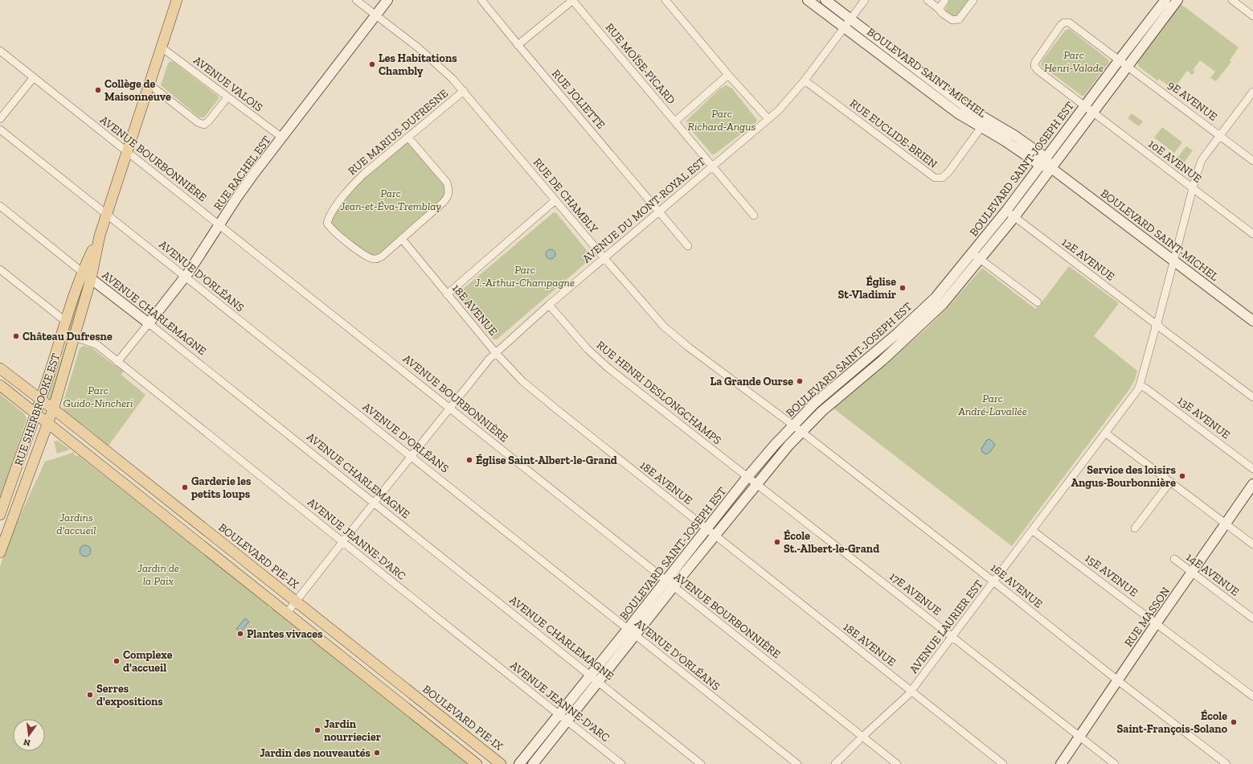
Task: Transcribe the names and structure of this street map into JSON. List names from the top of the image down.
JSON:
{
  "streets": {
    "main road": [
      "BOULEVARD SAINT-MICHEL",
      "BOULEVARD SAINT-JOSEPH EST",
      "RUE RACHEL EST",
      "AVENUE CHARLEMAGNE",
      "RUE SHERBROOKE EST",
      "BOULEVARD PIE-IX",
      "RUE MASSON"
    ],
    "street": [
      "RUE MOÏSE-PICARD",
      "AVENUE VALOIS",
      "RUE JOLIETTE",
      "9E AVENUE",
      "RUE MARIUS-DUFRESNE",
      "RUE EUCLIDE-BRIEN",
      "AVENUE BOURBONNIÈRE",
      "10E AVENUE",
      "RUE DE CHAMBLY",
      "AVENUE DU MONT-ROYAL EST",
      "12E AVENUE",
      "AVENUE D'ORLÉANS",
      "18E AVENUE",
      "RUE HENRI DESLONGCHAMPS",
      "13E AVENUE",
      "AVENUE JEANNE-D'ARC",
      "14E AVENUE",
      "15E AVENUE",
      "16E AVENUE",
      "17E AVENUE",
      "AVENUE LAURIER EST"
    ]
  },
  "crossings": [
    ["RUE MOÏSE-PICARD", "AVENUE DU MONT-ROYAL EST"],
    ["BOULEVARD SAINT-MICHEL", "RUE EUCLIDE-BRIEN"],
    ["BOULEVARD SAINT-MICHEL", "BOULEVARD SAINT-JOSEPH EST"],
    ["BOULEVARD SAINT-MICHEL", "AVENUE DU MONT-ROYAL EST"],
    ["BOULEVARD SAINT-MICHEL", "AVENUE LAURIER EST"],
    ["AVENUE VALOIS", "RUE RACHEL EST"],
    ["AVENUE VALOIS", "RUE SHERBROOKE EST"],
    ["RUE JOLIETTE", "AVENUE DU MONT-ROYAL EST"],
    ["9E AVENUE", "10E AVENUE"],
    ["9E AVENUE", "BOULEVARD SAINT-JOSEPH EST"],
    ["9E AVENUE", "AVENUE LAURIER EST"],
    ["RUE MARIUS-DUFRESNE", "RUE DE CHAMBLY"],
    ["RUE MARIUS-DUFRESNE", "18E AVENUE"],
    ["RUE EUCLIDE-BRIEN", "AVENUE DU MONT-ROYAL EST"],
    ["AVENUE BOURBONNIÈRE", "BOULEVARD SAINT-JOSEPH EST"],
    ["AVENUE BOURBONNIÈRE", "RUE RACHEL EST"],
    ["AVENUE BOURBONNIÈRE", "AVENUE DU MONT-ROYAL EST"],
    ["AVENUE BOURBONNIÈRE", "RUE SHERBROOKE EST"],
    ["AVENUE BOURBONNIÈRE", "AVENUE LAURIER EST"],
    ["10E AVENUE", "BOULEVARD SAINT-JOSEPH EST"],
    ["10E AVENUE", "AVENUE LAURIER EST"],
    ["BOULEVARD SAINT-JOSEPH EST", "RUE DE CHAMBLY"],
    ["BOULEVARD SAINT-JOSEPH EST", "12E AVENUE"],
    ["BOULEVARD SAINT-JOSEPH EST", "AVENUE D'ORLÉANS"],
    ["BOULEVARD SAINT-JOSEPH EST", "18E AVENUE"],
    ["BOULEVARD SAINT-JOSEPH EST", "AVENUE CHARLEMAGNE"],
    ["BOULEVARD SAINT-JOSEPH EST", "RUE HENRI DESLONGCHAMPS"],
    ["BOULEVARD SAINT-JOSEPH EST", "AVENUE JEANNE-D'ARC"],
    ["BOULEVARD SAINT-JOSEPH EST", "16E AVENUE"],
    ["BOULEVARD SAINT-JOSEPH EST", "17E AVENUE"],
    ["RUE RACHEL EST", "RUE DE CHAMBLY"],
    ["RUE RACHEL EST", "AVENUE D'ORLÉANS"],
    ["RUE RACHEL EST", "AVENUE CHARLEMAGNE"],
    ["RUE RACHEL EST", "AVENUE JEANNE-D'ARC"],
    ["RUE DE CHAMBLY", "AVENUE DU MONT-ROYAL EST"],
    ["RUE DE CHAMBLY", "16E AVENUE"],
    ["AVENUE DU MONT-ROYAL EST", "AVENUE D'ORLÉANS"],
    ["AVENUE DU MONT-ROYAL EST", "18E AVENUE"],
    ["AVENUE DU MONT-ROYAL EST", "AVENUE CHARLEMAGNE"],
    ["AVENUE DU MONT-ROYAL EST", "RUE HENRI DESLONGCHAMPS"],
    ["AVENUE DU MONT-ROYAL EST", "AVENUE JEANNE-D'ARC"],
    ["AVENUE DU MONT-ROYAL EST", "BOULEVARD PIE-IX"],
    ["12E AVENUE", "AVENUE LAURIER EST"],
    ["AVENUE D'ORLÉANS", "RUE SHERBROOKE EST"],
    ["18E AVENUE", "AVENUE LAURIER EST"],
    ["AVENUE CHARLEMAGNE", "RUE SHERBROOKE EST"],
    ["RUE HENRI DESLONGCHAMPS", "17E AVENUE"],
    ["RUE SHERBROOKE EST", "AVENUE JEANNE-D'ARC"],
    ["RUE SHERBROOKE EST", "BOULEVARD PIE-IX"],
    ["13E AVENUE", "AVENUE LAURIER EST"],
    ["14E AVENUE", "RUE MASSON"],
    ["15E AVENUE", "RUE MASSON"],
    ["15E AVENUE", "AVENUE LAURIER EST"],
    ["16E AVENUE", "RUE MASSON"],
    ["16E AVENUE", "AVENUE LAURIER EST"],
    ["17E AVENUE", "RUE MASSON"],
    ["17E AVENUE", "AVENUE LAURIER EST"]
  ],
  "parks": [
    "Parc Henri-Valade",
    "Parc Richard-Angus",
    "Parc Jean-et-Éva-Tremblay",
    "Parc J.-Arthur-Champagne",
    "Parc Guido-Nincheri",
    "Parc André-Lavallée",
    "Jardins d'accueil",
    "Jardin de la Paix"
  ],
  "places": [
    "Les Habitations Chambly",
    "Collège de Maisonneuve",
    "Église St-Vladimir",
    "Château Dufresne",
    "La Grande Ourse",
    "Église Saint-Albert-le-Grand",
    "Service des loisirs Angus-Bourbonnière",
    "Garderie les petits loups",
    "École St.-Albert-le-Grand",
    "Plantes vivaces",
    "Complexe d'accueil",
    "Serres d'expositions",
    "École Saint-François-Solano",
    "Jardin nourriecier",
    "Jardin des nouveautés"
  ],
  "north": "bottom"
}
